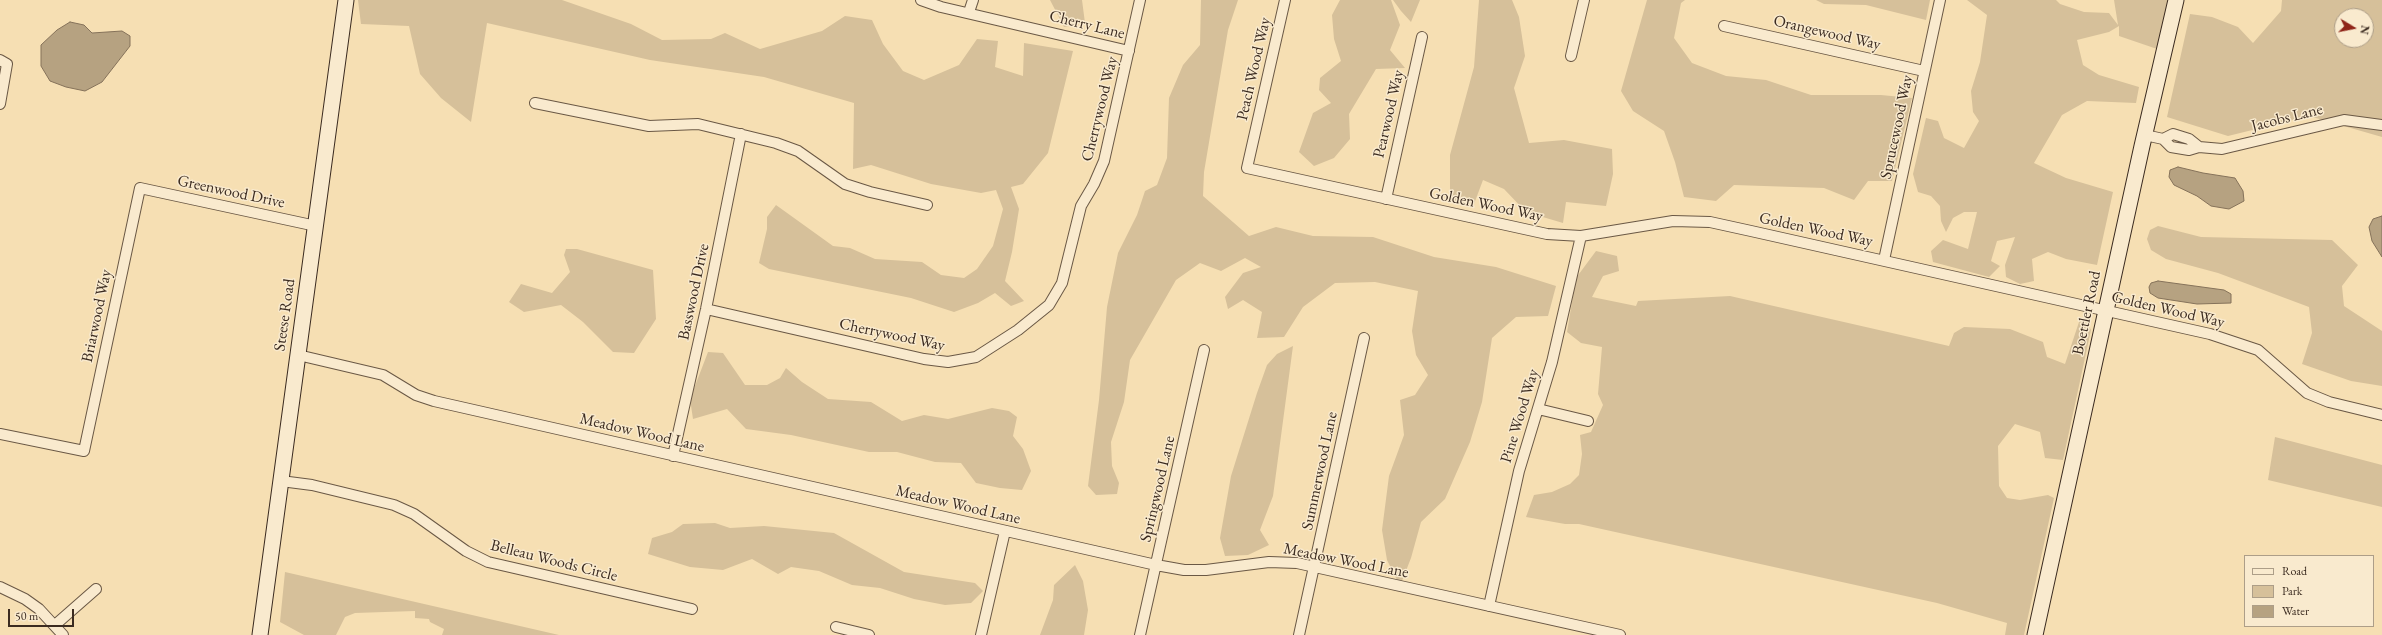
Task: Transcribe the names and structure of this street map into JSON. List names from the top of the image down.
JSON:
{
  "streets": {
    "street": [
      "Cherry Lane",
      "Orangewood Way",
      "Peach Wood Way",
      "Cherrywood Way",
      "Pearwood Way",
      "Jacobs Lane",
      "Sprucewood Way",
      "Greenwood Drive",
      "Golden Wood Way",
      "Basswood Drive",
      "Boettler Road",
      "Steese Road",
      "Briarwood Way",
      "Pine Wood Way",
      "Meadow Wood Lane",
      "Summerwood Lane",
      "Springwood Lane",
      "Belleau Woods Circle"
    ]
  },
  "crossings": [
    ["Cherry Lane", "Cherrywood Way"],
    ["Orangewood Way", "Sprucewood Way"],
    ["Peach Wood Way", "Golden Wood Way"],
    ["Cherrywood Way", "Basswood Drive"],
    ["Pearwood Way", "Golden Wood Way"],
    ["Jacobs Lane", "Boettler Road"],
    ["Sprucewood Way", "Golden Wood Way"],
    ["Greenwood Drive", "Steese Road"],
    ["Greenwood Drive", "Briarwood Way"],
    ["Golden Wood Way", "Boettler Road"],
    ["Golden Wood Way", "Pine Wood Way"],
    ["Basswood Drive", "Meadow Wood Lane"],
    ["Steese Road", "Meadow Wood Lane"],
    ["Steese Road", "Belleau Woods Circle"],
    ["Pine Wood Way", "Meadow Wood Lane"],
    ["Meadow Wood Lane", "Summerwood Lane"],
    ["Meadow Wood Lane", "Springwood Lane"]
  ],
  "legend": ["Road", "Park", "Water"],
  "scale_bar": "50 m",
  "north": "right"
}
